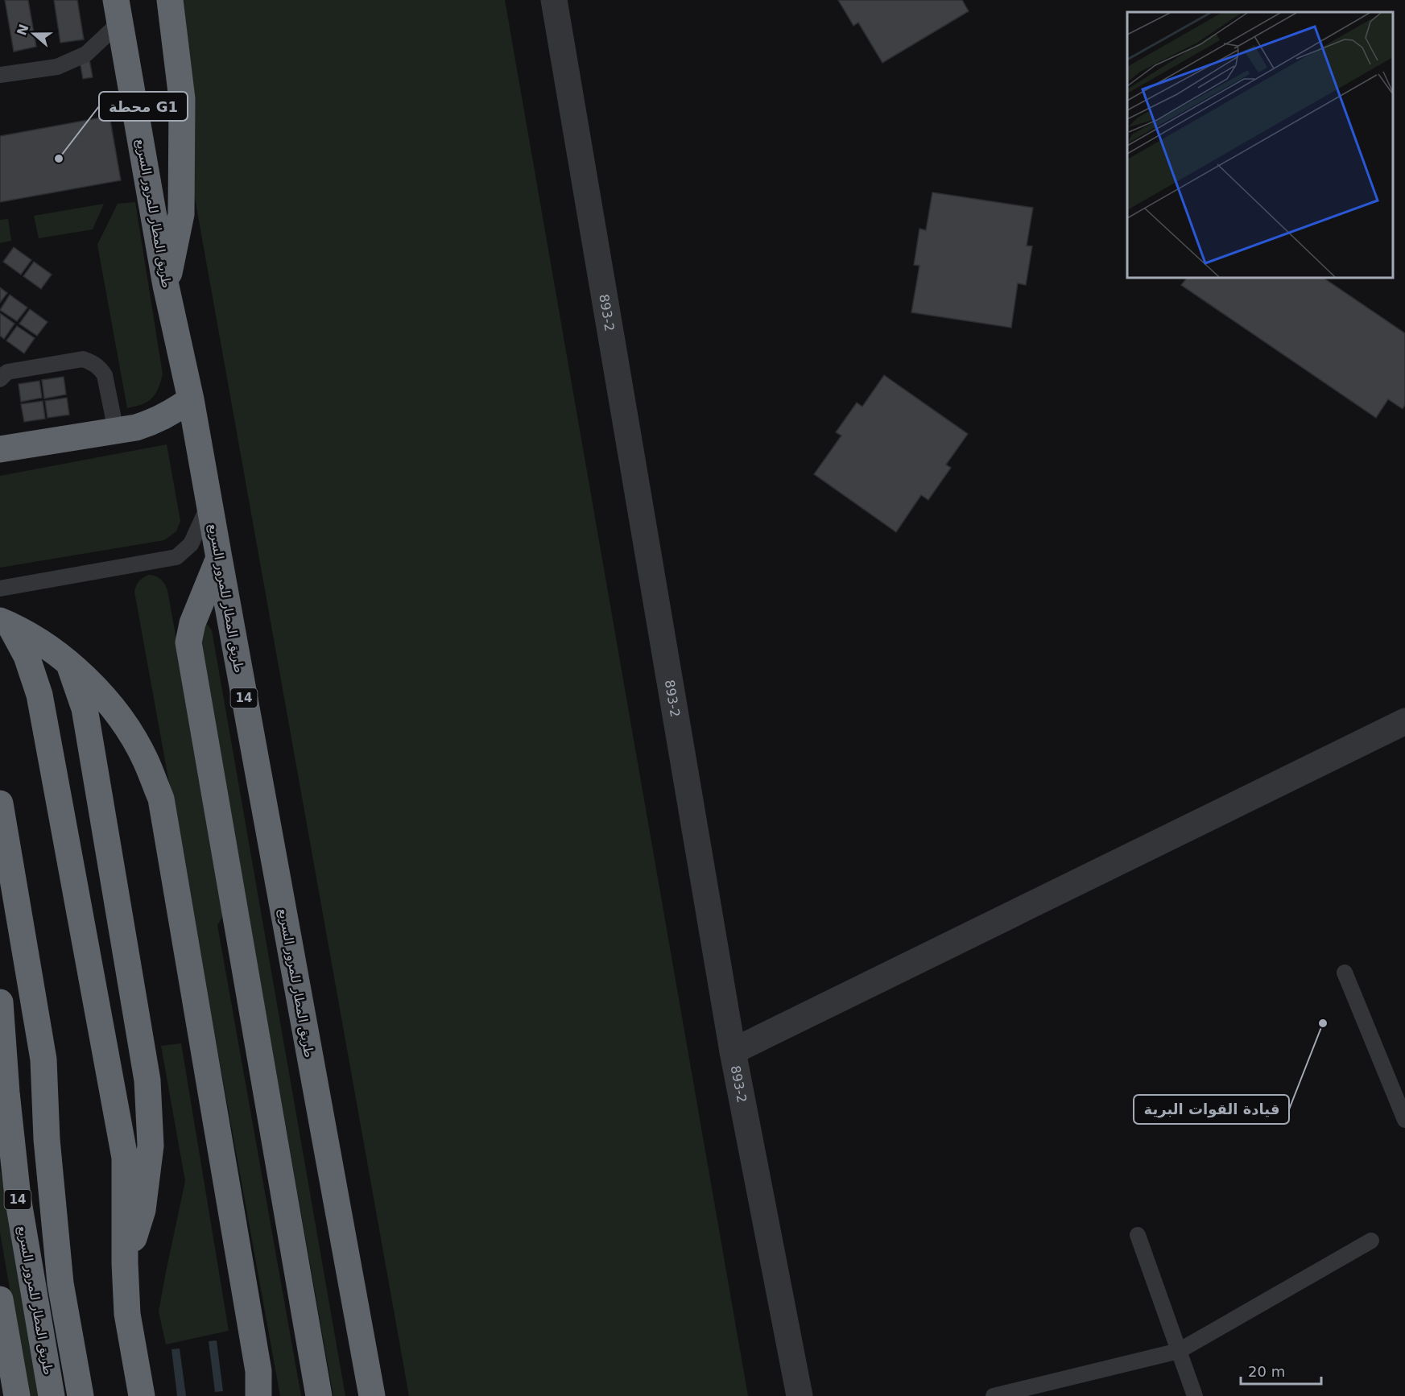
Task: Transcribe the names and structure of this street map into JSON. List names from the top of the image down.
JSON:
{
  "streets": {
    "highway": ["طريق المطار للمرور السريع", "14"],
    "street": ["893-2"]
  },
  "places": ["محطة G1", "قيادة القوات البرية"],
  "scale_bar": "20 m",
  "north": "left"
}
